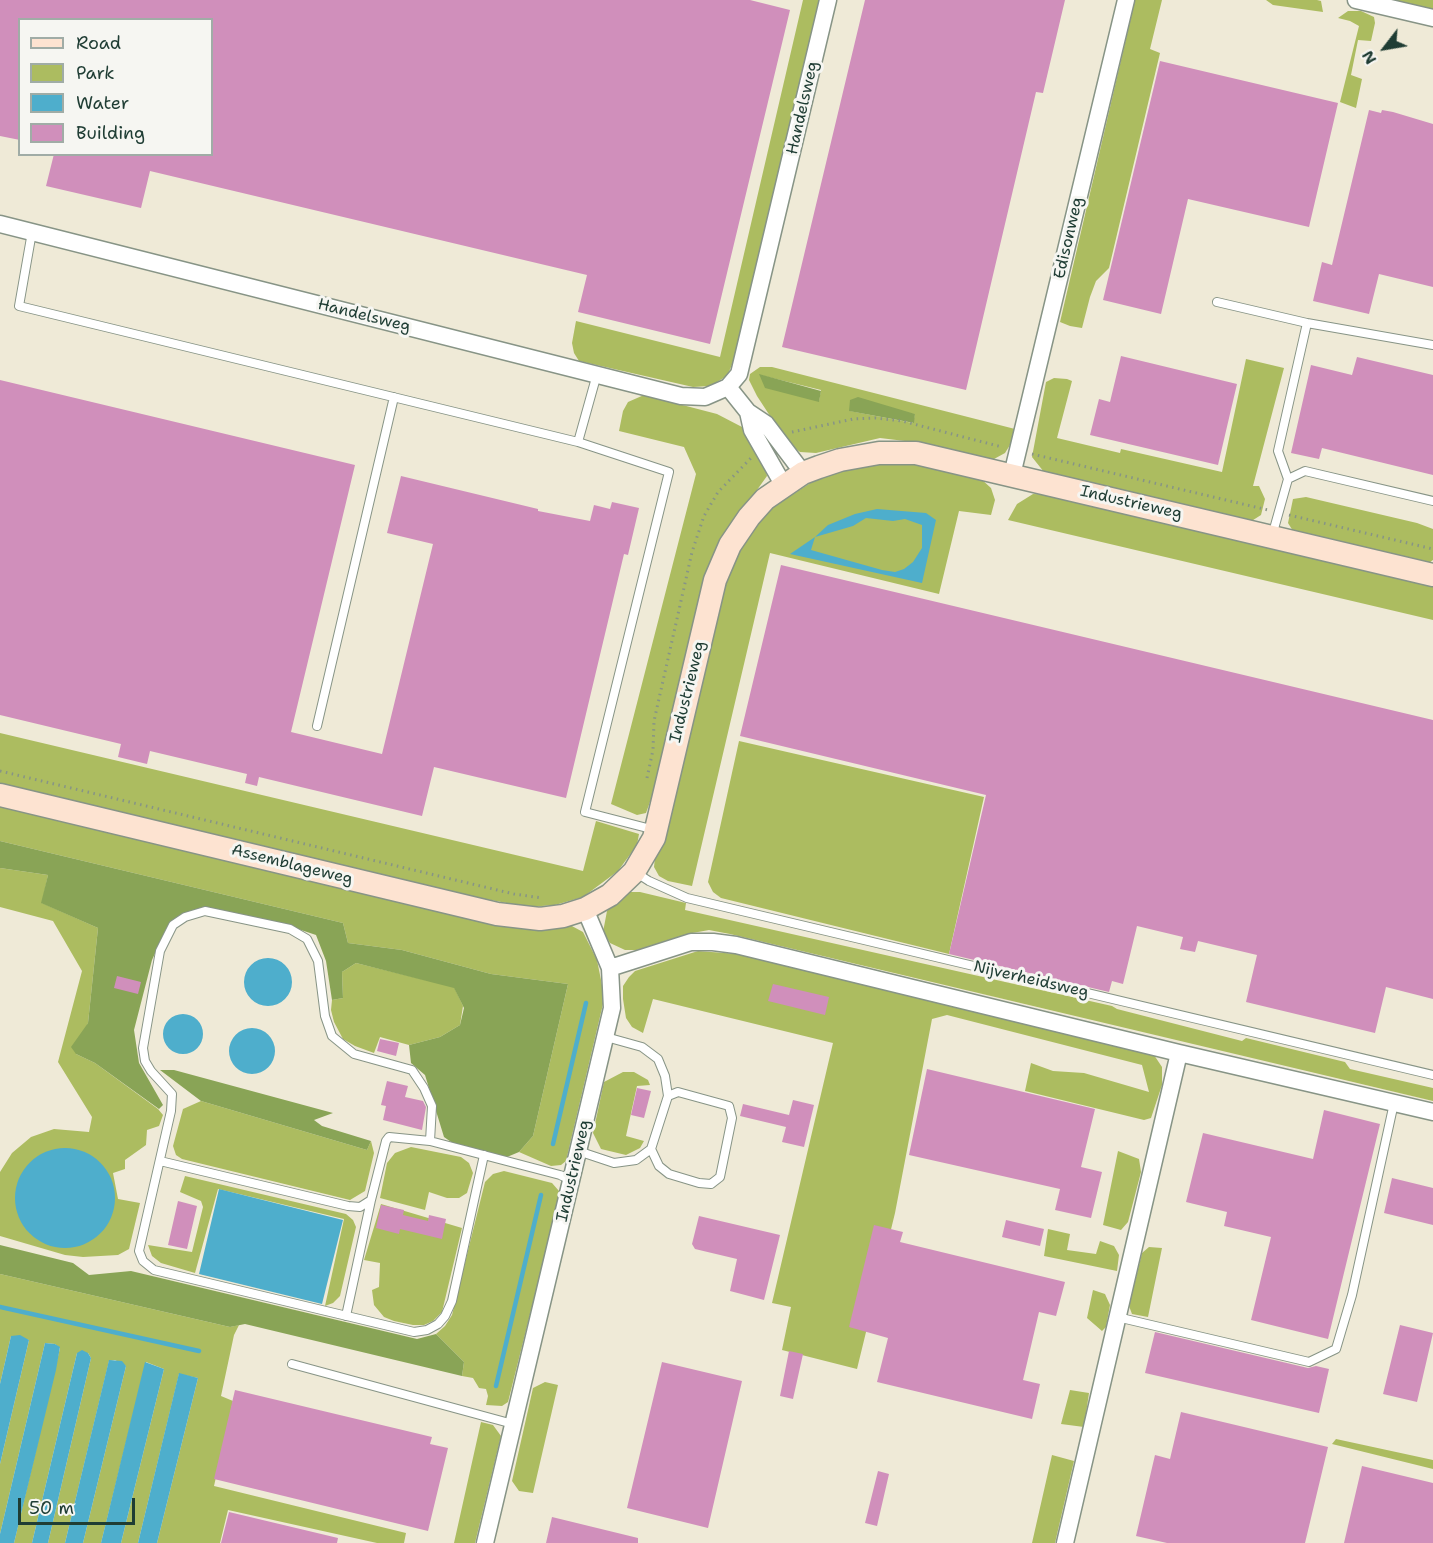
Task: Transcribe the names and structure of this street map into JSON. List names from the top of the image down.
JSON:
{
  "streets": {
    "street": [
      "Handelsweg",
      "Edisonweg",
      "Industrieweg",
      "Assemblageweg"
    ],
    "lane": ["Nijverheidsweg"]
  },
  "crossings": [
    ["Edisonweg", "Industrieweg"],
    ["Industrieweg", "Assemblageweg"],
    ["Industrieweg", "Nijverheidsweg"]
  ],
  "legend": [
    "Road",
    "Park",
    "Water",
    "Building"
  ],
  "scale_bar": "50 m",
  "north": "bottom left"
}
